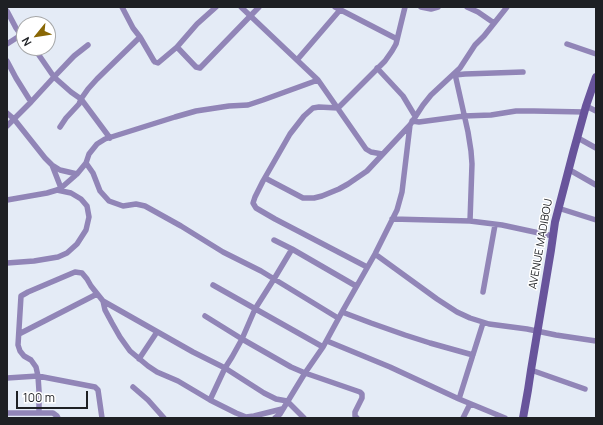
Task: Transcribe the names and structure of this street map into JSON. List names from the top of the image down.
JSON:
{
  "streets": {
    "street": ["AVENUE MADIBOU"]
  },
  "scale_bar": "100 m",
  "north": "bottom left"
}
